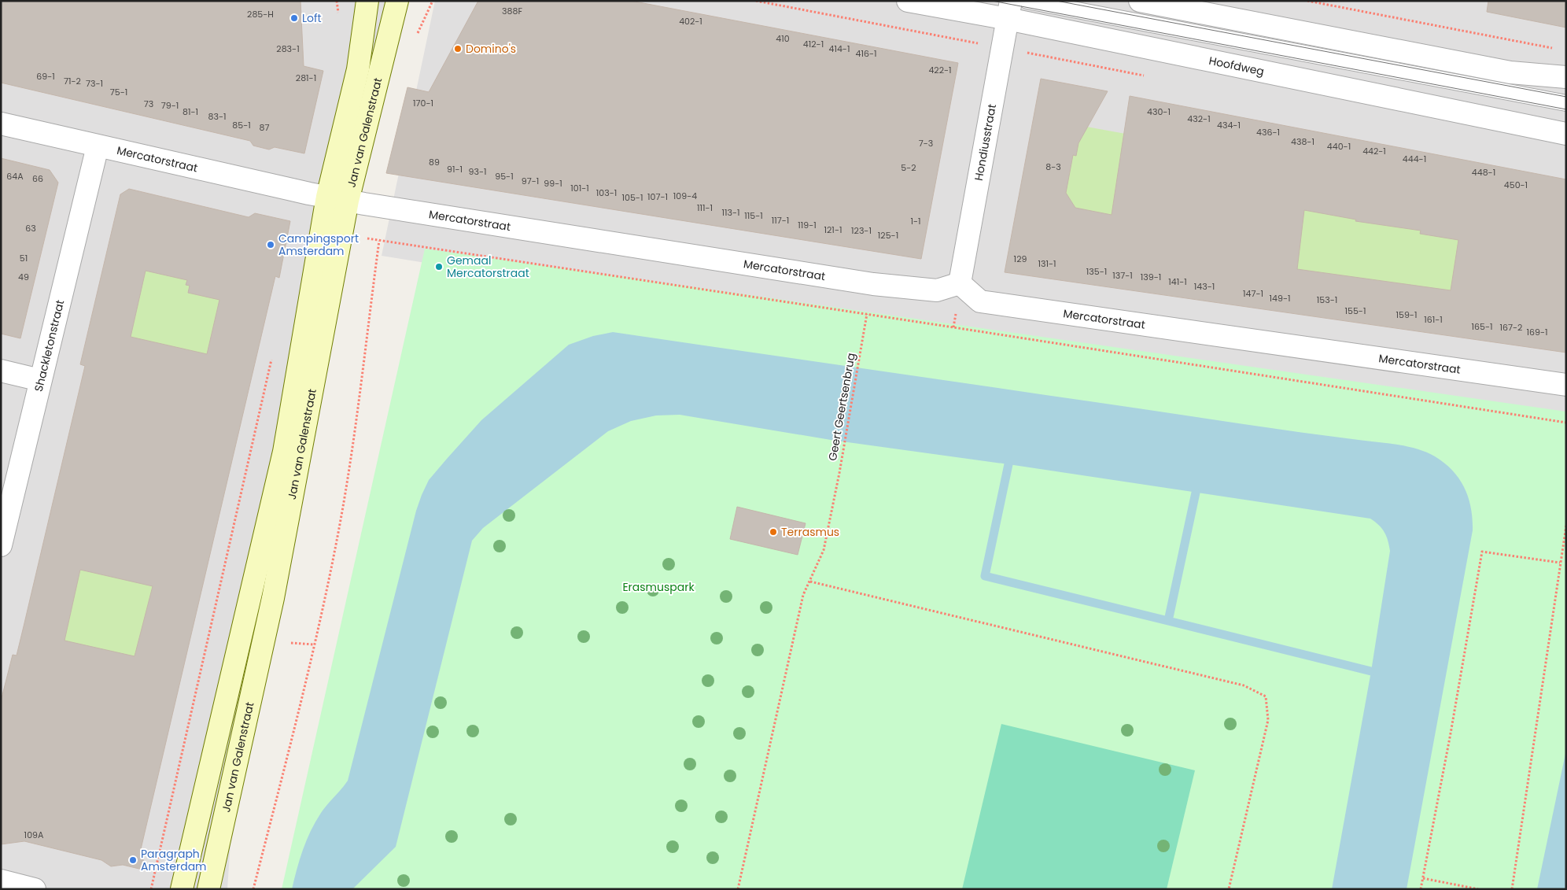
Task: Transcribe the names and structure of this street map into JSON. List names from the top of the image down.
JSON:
{
  "streets": {
    "main road": ["Jan van Galenstraat"],
    "street": [
      "Hoofdweg",
      "Hondiusstraat",
      "Mercatorstraat",
      "Shackletonstraat"
    ],
    "path": ["Geert Geertsenbrug"]
  },
  "crossings": [
    ["Hoofdweg", "Hondiusstraat"],
    ["Jan van Galenstraat", "Mercatorstraat"],
    ["Hondiusstraat", "Mercatorstraat"],
    ["Mercatorstraat", "Shackletonstraat"]
  ],
  "parks": ["Erasmuspark"],
  "places": [
    "Loft",
    "Domino's",
    "Campingsport Amsterdam",
    "Gemaal Mercatorstraat",
    "Terrasmus",
    "Paragraph Amsterdam"
  ],
  "house_numbers": [
    "388F",
    "285-H",
    "402-1",
    "410",
    "412-1",
    "283-1",
    "414-1",
    "416-1",
    "422-1",
    "69-1",
    "281-1",
    "71-2",
    "73-1",
    "75-1",
    "170-1",
    "73",
    "79-1",
    "81-1",
    "430-1",
    "83-1",
    "432-1",
    "85-1",
    "434-1",
    "87",
    "436-1",
    "438-1",
    "7-3",
    "440-1",
    "442-1",
    "444-1",
    "89",
    "8-3",
    "5-2",
    "91-1",
    "93-1",
    "448-1",
    "64A",
    "95-1",
    "66",
    "97-1",
    "99-1",
    "450-1",
    "101-1",
    "103-1",
    "109-4",
    "107-1",
    "105-1",
    "111-1",
    "113-1",
    "115-1",
    "117-1",
    "1-1",
    "119-1",
    "63",
    "121-1",
    "123-1",
    "125-1",
    "51",
    "129",
    "131-1",
    "135-1",
    "137-1",
    "49",
    "139-1",
    "141-1",
    "143-1",
    "147-1",
    "149-1",
    "153-1",
    "155-1",
    "159-1",
    "161-1",
    "165-1",
    "167-2",
    "169-1",
    "109A"
  ]
}
